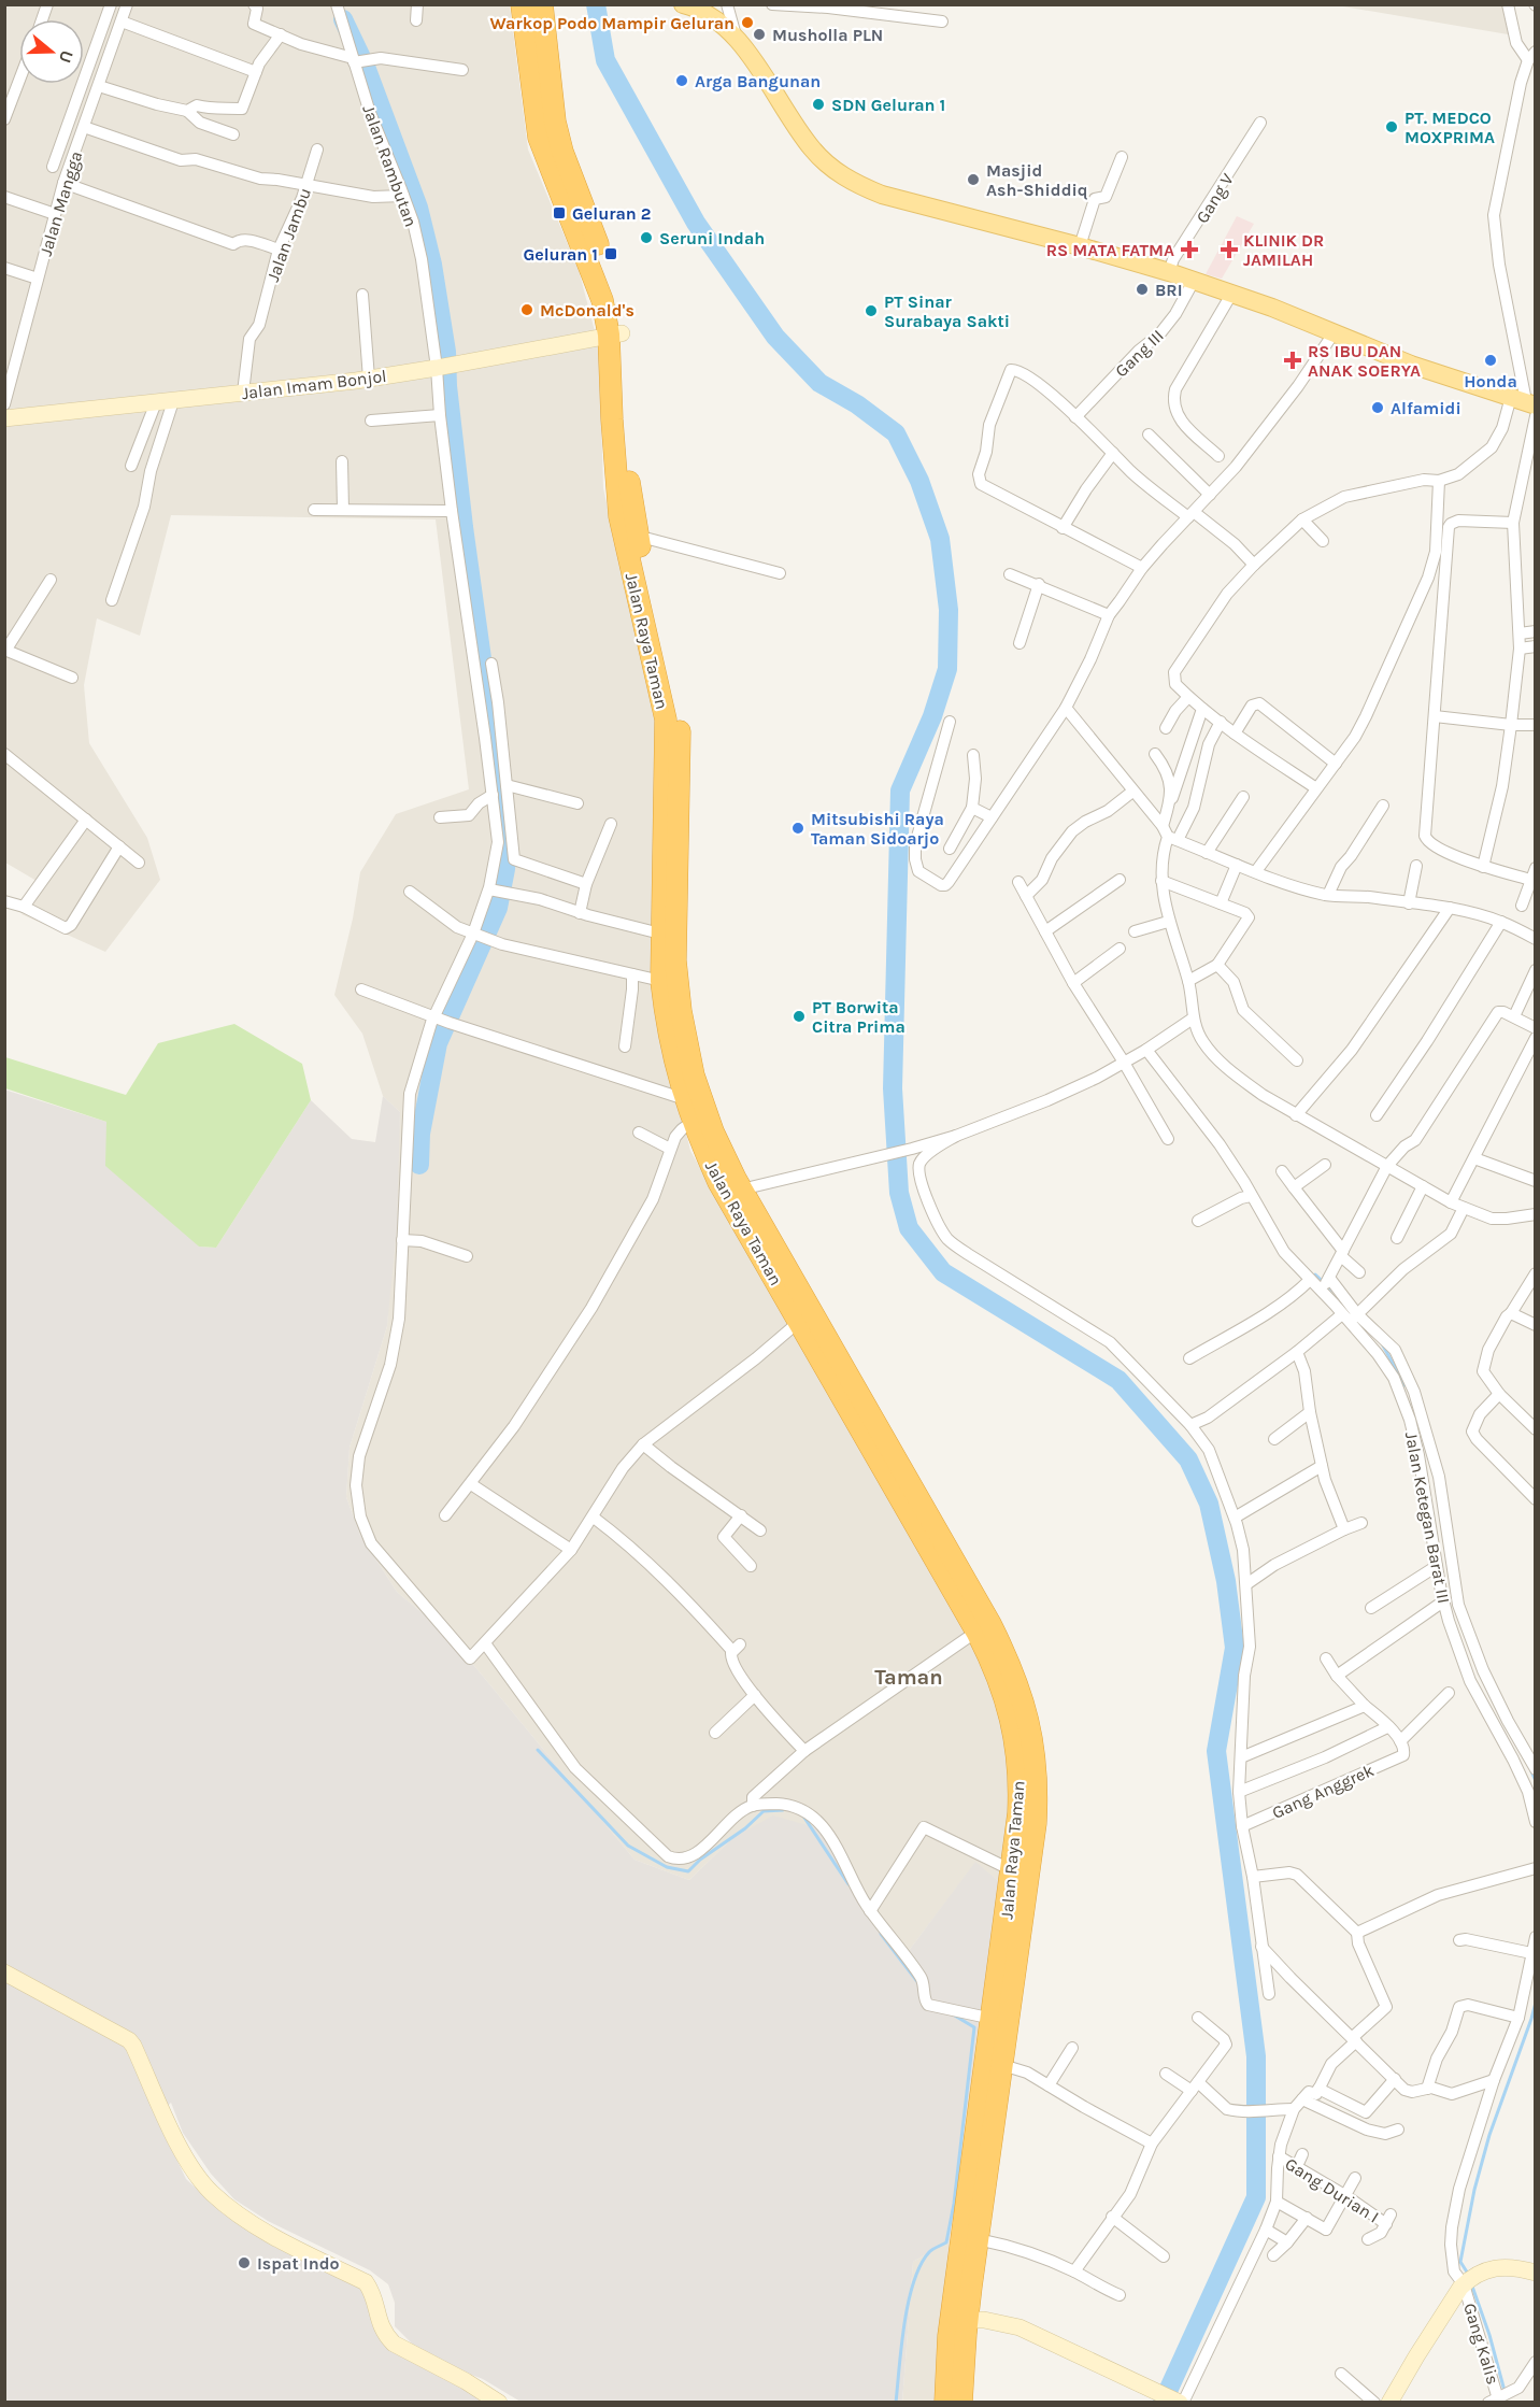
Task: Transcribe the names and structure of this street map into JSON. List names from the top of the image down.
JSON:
{
  "streets": {
    "highway": ["Jalan Raya Taman"],
    "street": [
      "Jalan Rambutan",
      "Gang V",
      "Jalan Mangga",
      "Jalan Jambu",
      "Gang III",
      "Jalan Imam Bonjol",
      "Jalan Ketegan Barat III",
      "Gang Anggrek",
      "Gang Durian I",
      "Gang Kalis"
    ]
  },
  "crossings": [
    ["Jalan Rambutan", "Jalan Imam Bonjol"],
    ["Jalan Jambu", "Jalan Imam Bonjol"],
    ["Jalan Imam Bonjol", "Jalan Raya Taman"]
  ],
  "districts": ["Taman"],
  "places": {
    "other": [
      "Warkop Podo Mampir Geluran",
      "Musholla PLN",
      "Arga Bangunan",
      "SDN Geluran 1",
      "PT. MEDCO MOXPRIMA",
      "Masjid Ash-Shiddiq",
      "Seruni Indah",
      "BRI",
      "McDonald's",
      "PT Sinar Surabaya Sakti",
      "Honda",
      "Alfamidi",
      "Mitsubishi Raya Taman Sidoarjo",
      "PT Borwita Citra Prima",
      "Ispat Indo"
    ],
    "transit": ["Geluran 2", "Geluran 1"],
    "health": ["RS MATA FATMA", "KLINIK DR JAMILAH", "RS IBU DAN ANAK SOERYA"]
  },
  "north": "right"
}
